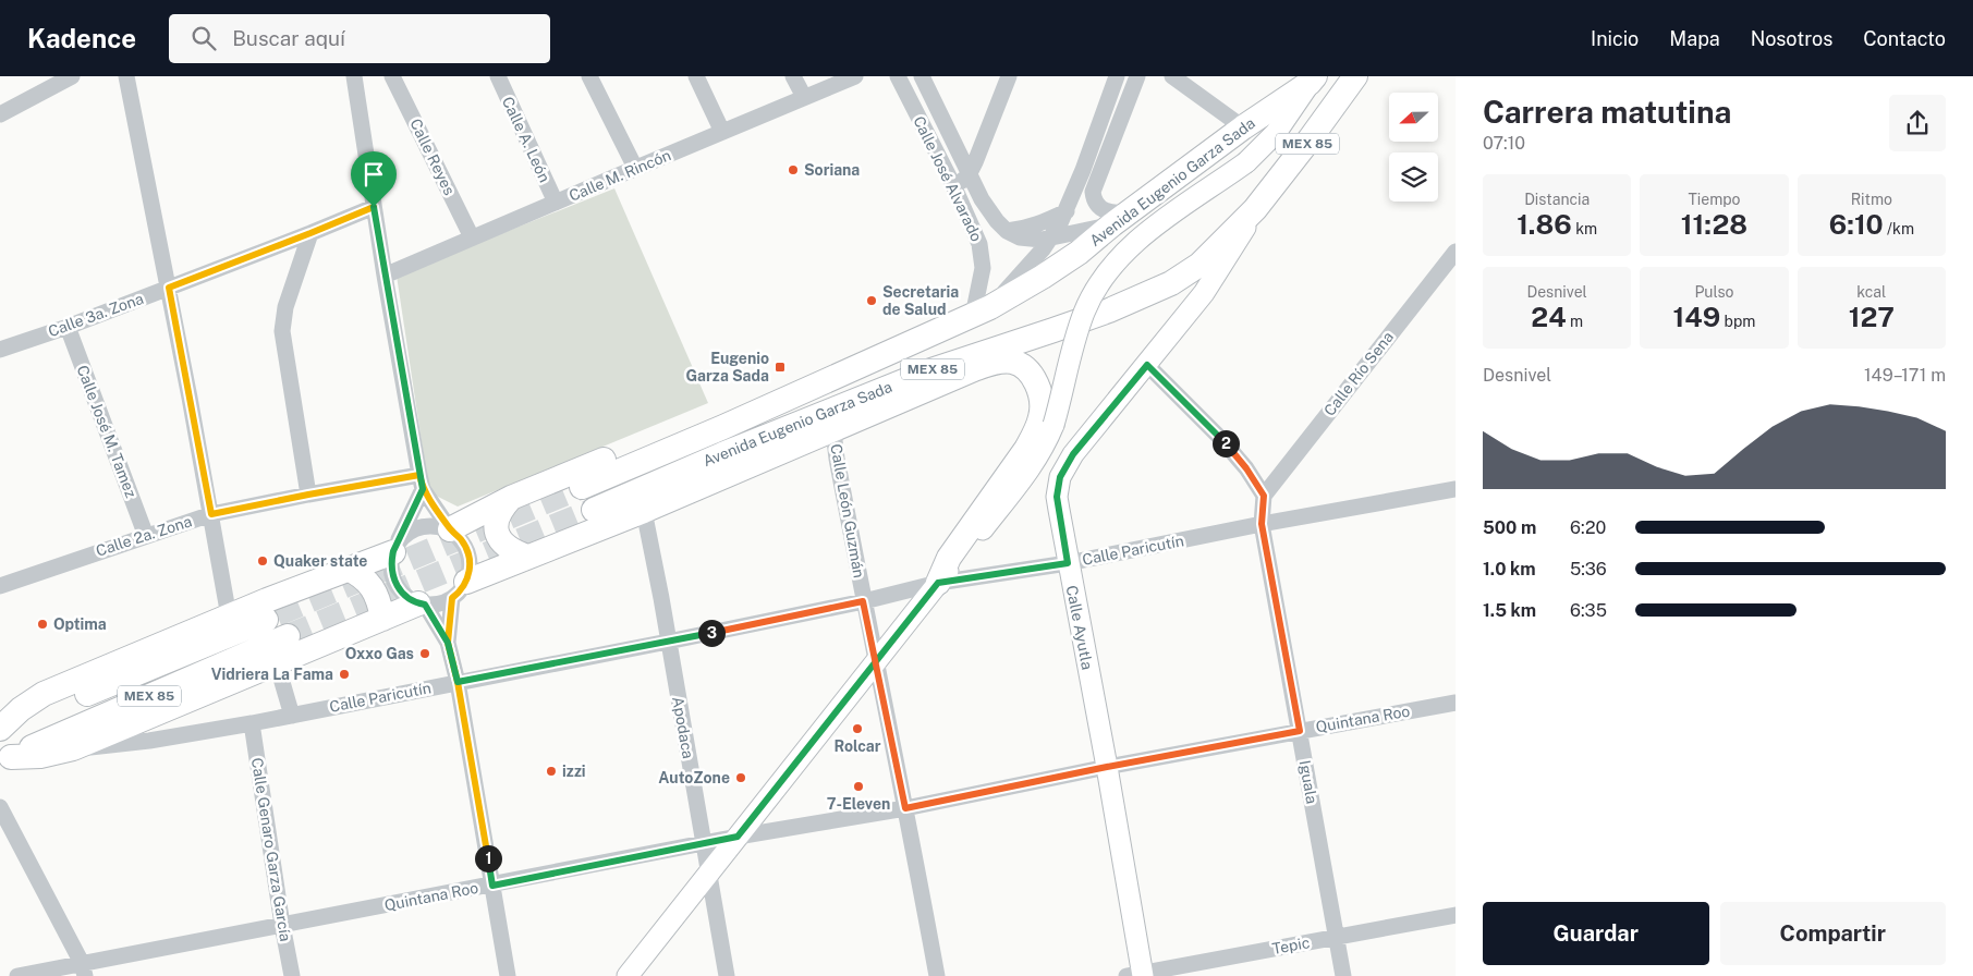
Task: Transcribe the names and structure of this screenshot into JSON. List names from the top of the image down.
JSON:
{
  "streets": {
    "highway": ["MEX 85", "Avenida Eugenio Garza Sada"],
    "main road": ["Calle Ayutla"],
    "street": [
      "Calle A. León",
      "Calle Reyes",
      "Calle M. Rincón",
      "Calle José Alvarado",
      "Calle 3a. Zona",
      "Calle Río Sena",
      "Calle José M. Tamez",
      "Calle León Guzmán",
      "Calle 2a. Zona",
      "Calle Paricutín",
      "Quintana Roo",
      "Apodaca",
      "Iguala",
      "Calle Genaro Garza García",
      "Tepic"
    ]
  },
  "crossings": [
    ["Calle A. León", "Calle M. Rincón"],
    ["Calle Reyes", "Calle M. Rincón"],
    ["Calle José Alvarado", "Avenida Eugenio Garza Sada"],
    ["Avenida Eugenio Garza Sada", "Calle Ayutla"],
    ["Calle 3a. Zona", "Calle José M. Tamez"],
    ["Calle Río Sena", "Iguala"],
    ["Calle José M. Tamez", "Calle 2a. Zona"],
    ["Calle León Guzmán", "Calle Paricutín"],
    ["Calle León Guzmán", "Quintana Roo"],
    ["Calle Paricutín", "Calle Ayutla"],
    ["Calle Paricutín", "Apodaca"],
    ["Calle Paricutín", "Iguala"],
    ["Calle Paricutín", "Calle Genaro Garza García"],
    ["Calle Ayutla", "Quintana Roo"],
    ["Calle Ayutla", "Tepic"],
    ["Quintana Roo", "Apodaca"],
    ["Quintana Roo", "Iguala"],
    ["Quintana Roo", "Calle Genaro Garza García"],
    ["Iguala", "Tepic"]
  ],
  "places": {
    "other": [
      "Soriana",
      "Secretaria de Salud",
      "Quaker state",
      "Optima",
      "Oxxo Gas",
      "Vidriera La Fama",
      "Rolcar",
      "izzi",
      "AutoZone",
      "7-Eleven"
    ],
    "transit": ["Eugenio Garza Sada"]
  },
  "north": "left",
  "page": {
    "header": "Kadence",
    "search": "Buscar aquí",
    "nav": [
      "Inicio",
      "Mapa",
      "Nosotros",
      "Contacto"
    ],
    "heading": ["Carrera matutina", "07:10"],
    "stats": [
      ["Distancia", "1.86 km"],
      ["Tiempo", "11:28"],
      ["Ritmo", "6:10 /km"],
      ["Desnivel", "24 m"],
      ["Pulso", "149 bpm"],
      ["kcal", "127"]
    ],
    "chart": ["Desnivel", "149–171 m"],
    "pins": ["2", "3", "1"],
    "list": [
      {
        "name": "500 m",
        "note": "6:20"
      },
      {
        "name": "1.0 km",
        "note": "5:36"
      },
      {
        "name": "1.5 km",
        "note": "6:35"
      }
    ],
    "buttons": ["Guardar", "Compartir"]
  }
}
